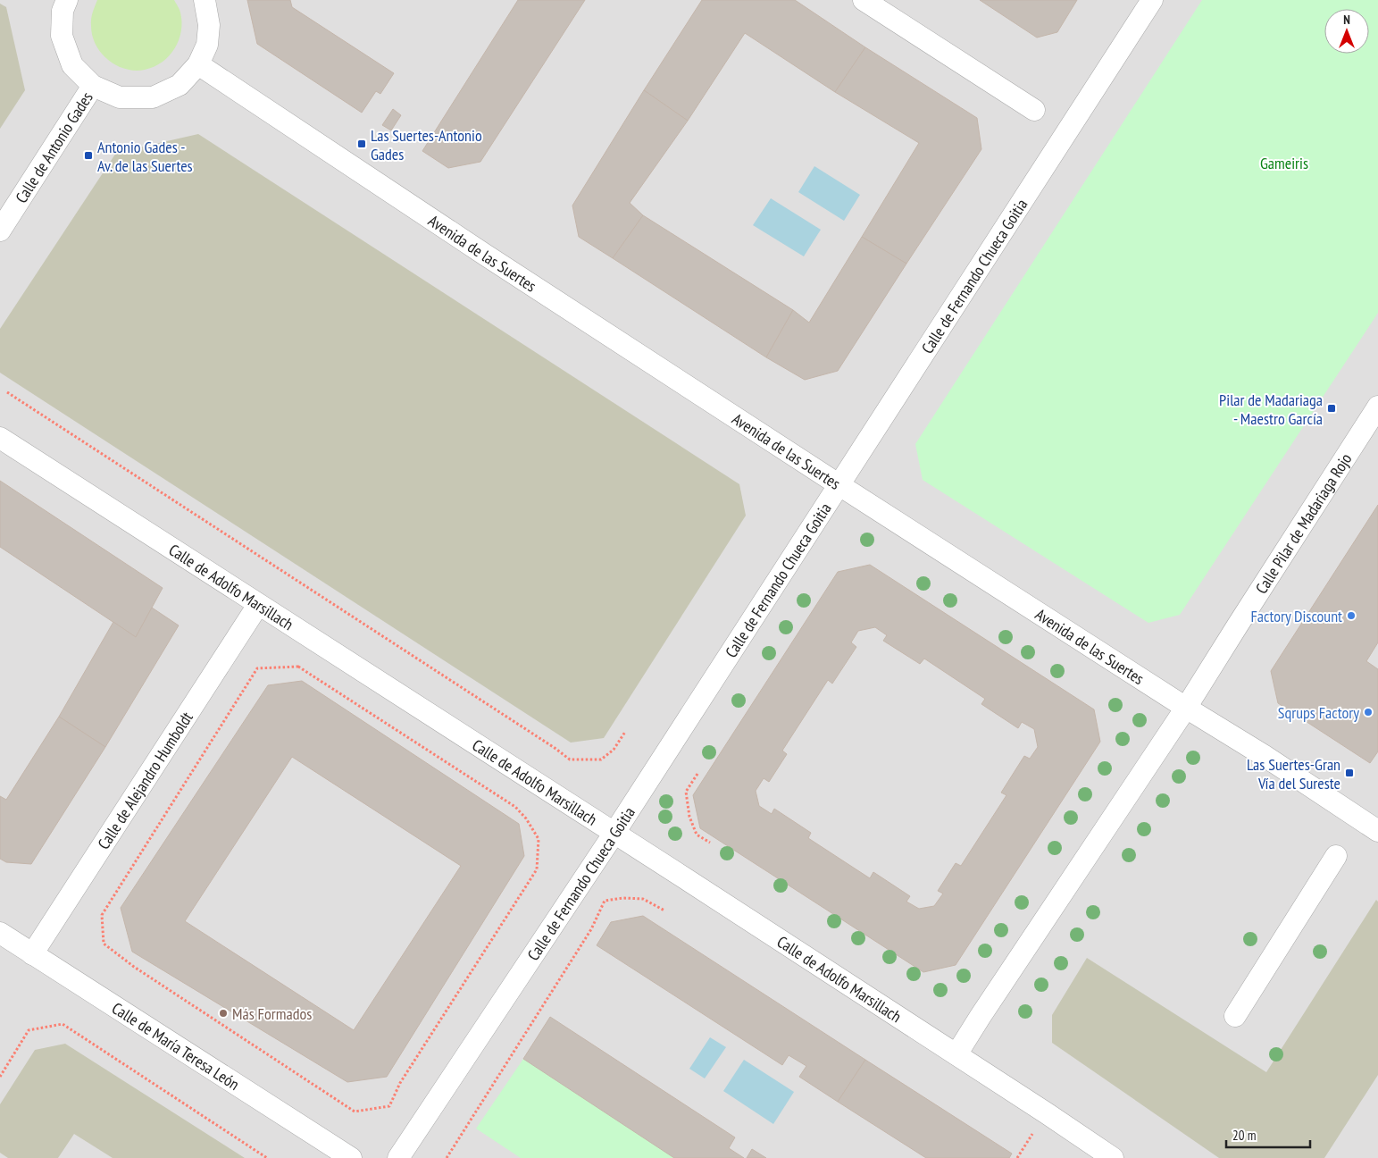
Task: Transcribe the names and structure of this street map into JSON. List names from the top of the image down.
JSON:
{
  "streets": {
    "street": [
      "Calle de Antonio Gades",
      "Avenida de las Suertes",
      "Calle de Fernando Chueca Goitia",
      "Calle Pilar de Madariaga Rojo",
      "Calle de Adolfo Marsillach",
      "Calle de Alejandro Humboldt",
      "Calle de María Teresa León"
    ]
  },
  "crossings": [
    ["Avenida de las Suertes", "Calle de Fernando Chueca Goitia"],
    ["Avenida de las Suertes", "Calle Pilar de Madariaga Rojo"],
    ["Calle de Fernando Chueca Goitia", "Calle de Adolfo Marsillach"],
    ["Calle Pilar de Madariaga Rojo", "Calle de Adolfo Marsillach"],
    ["Calle de Adolfo Marsillach", "Calle de Alejandro Humboldt"],
    ["Calle de Alejandro Humboldt", "Calle de María Teresa León"]
  ],
  "parks": ["Gameiris"],
  "places": {
    "transit": [
      "Las Suertes-Antonio Gades",
      "Antonio Gades - Av. de las Suertes",
      "Pilar de Madariaga - Maestro García",
      "Las Suertes-Gran Vía del Sureste"
    ],
    "other": ["Factory Discount", "Sqrups Factory", "Más Formados"]
  },
  "scale_bar": "20 m",
  "north": "top"
}
